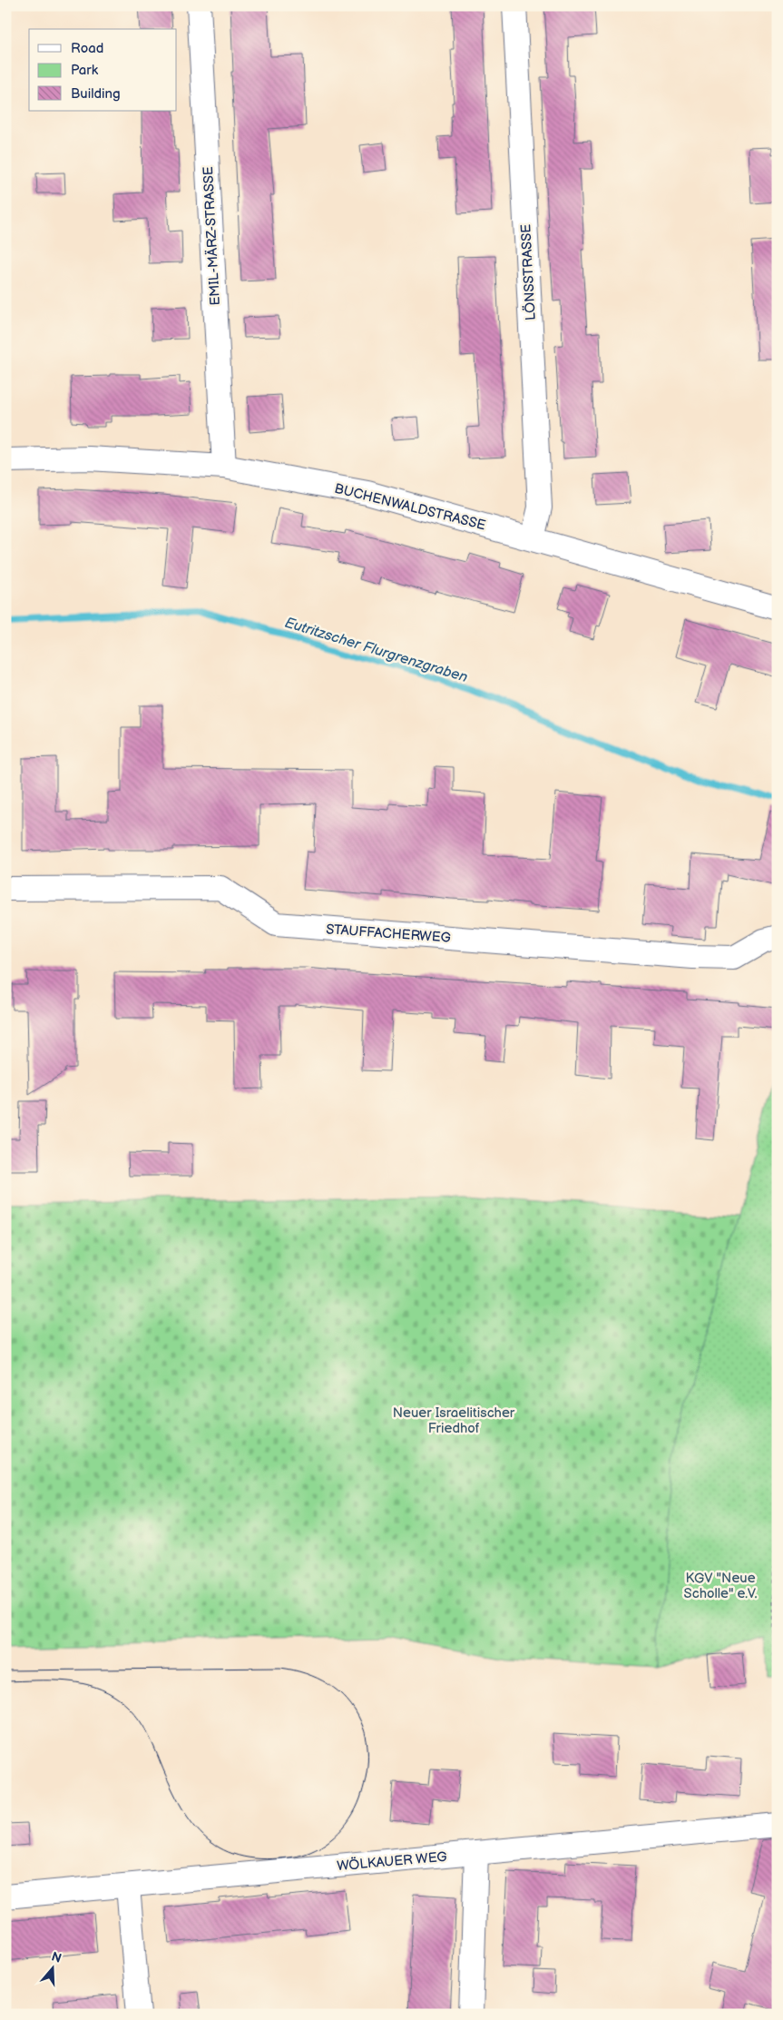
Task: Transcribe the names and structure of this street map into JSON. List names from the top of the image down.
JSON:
{
  "streets": {
    "street": [
      "EMIL-MÄRZ-STRASSE",
      "LÖNSSTRASSE",
      "BUCHENWALDSTRASSE",
      "STAUFFACHERWEG",
      "WÖLKAUER WEG"
    ]
  },
  "crossings": [
    ["EMIL-MÄRZ-STRASSE", "BUCHENWALDSTRASSE"],
    ["LÖNSSTRASSE", "BUCHENWALDSTRASSE"]
  ],
  "water": ["Eutritzscher Flurgrenzgraben"],
  "parks": ["Neuer Israelitischer Friedhof", "KGV \"Neue Scholle\" e.V."],
  "legend": ["Road", "Park", "Building"],
  "north": "top"
}
